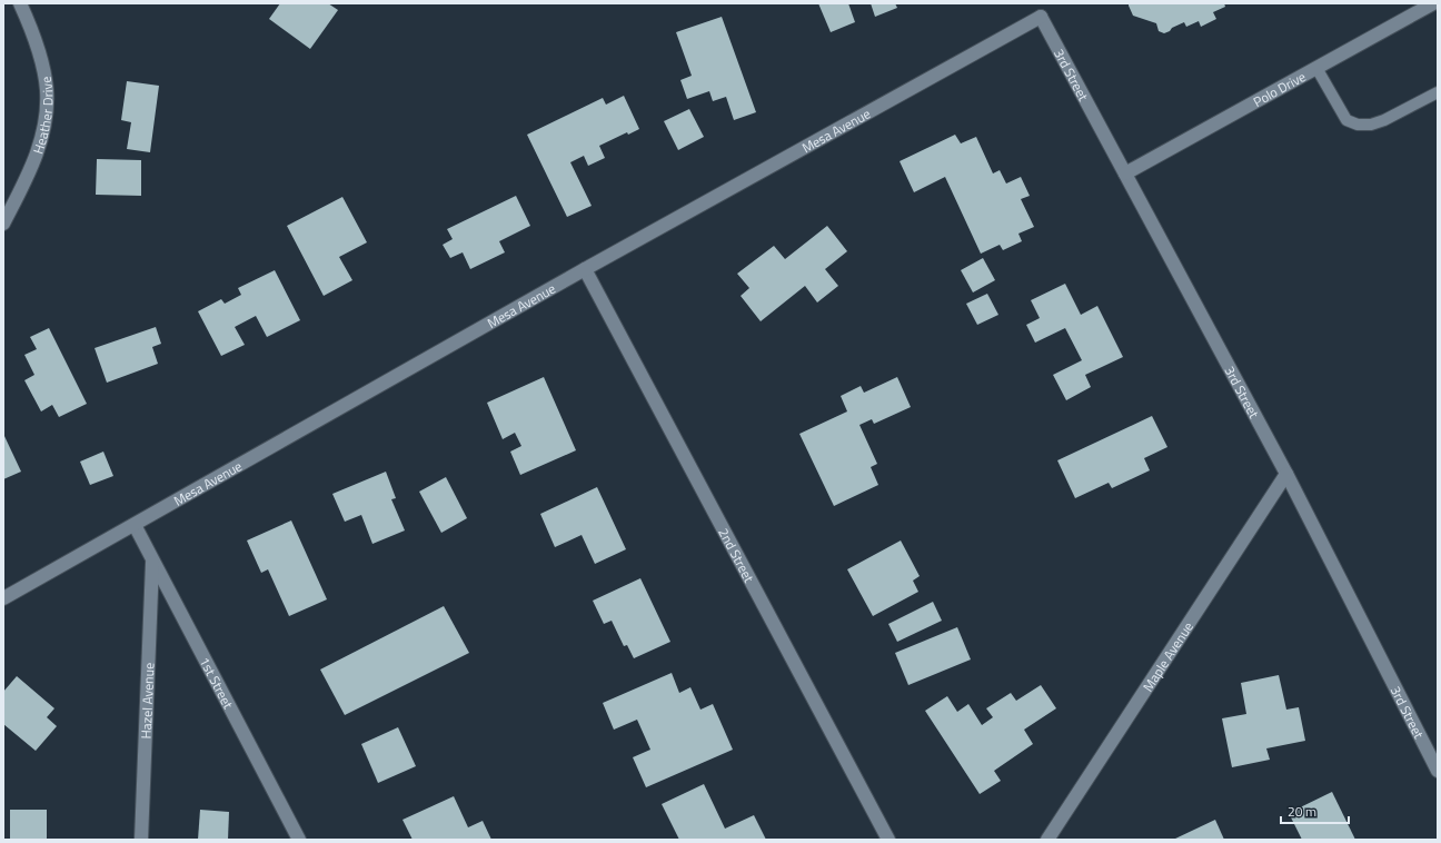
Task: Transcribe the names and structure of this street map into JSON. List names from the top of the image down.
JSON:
{
  "streets": {
    "street": [
      "3rd Street",
      "Polo Drive",
      "Heather Drive",
      "Mesa Avenue",
      "2nd Street",
      "Maple Avenue",
      "1st Street",
      "Hazel Avenue"
    ]
  },
  "crossings": [
    ["3rd Street", "Polo Drive"],
    ["3rd Street", "Mesa Avenue"],
    ["3rd Street", "Maple Avenue"],
    ["Mesa Avenue", "2nd Street"],
    ["Mesa Avenue", "1st Street"],
    ["1st Street", "Hazel Avenue"]
  ],
  "scale_bar": "20 m"
}
